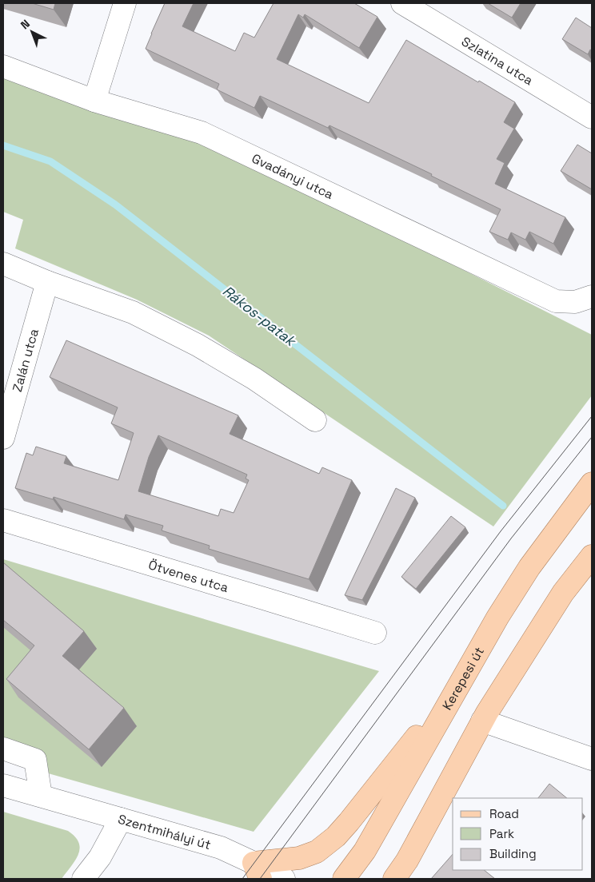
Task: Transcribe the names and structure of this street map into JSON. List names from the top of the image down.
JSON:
{
  "streets": {
    "main road": ["Kerepesi út"],
    "street": [
      "Szlatina utca",
      "Gvadányi utca",
      "Zalán utca",
      "Ötvenes utca",
      "Szentmihályi út"
    ]
  },
  "water": ["Rákos-patak"],
  "legend": ["Road", "Park", "Building"],
  "north": "top left"
}
